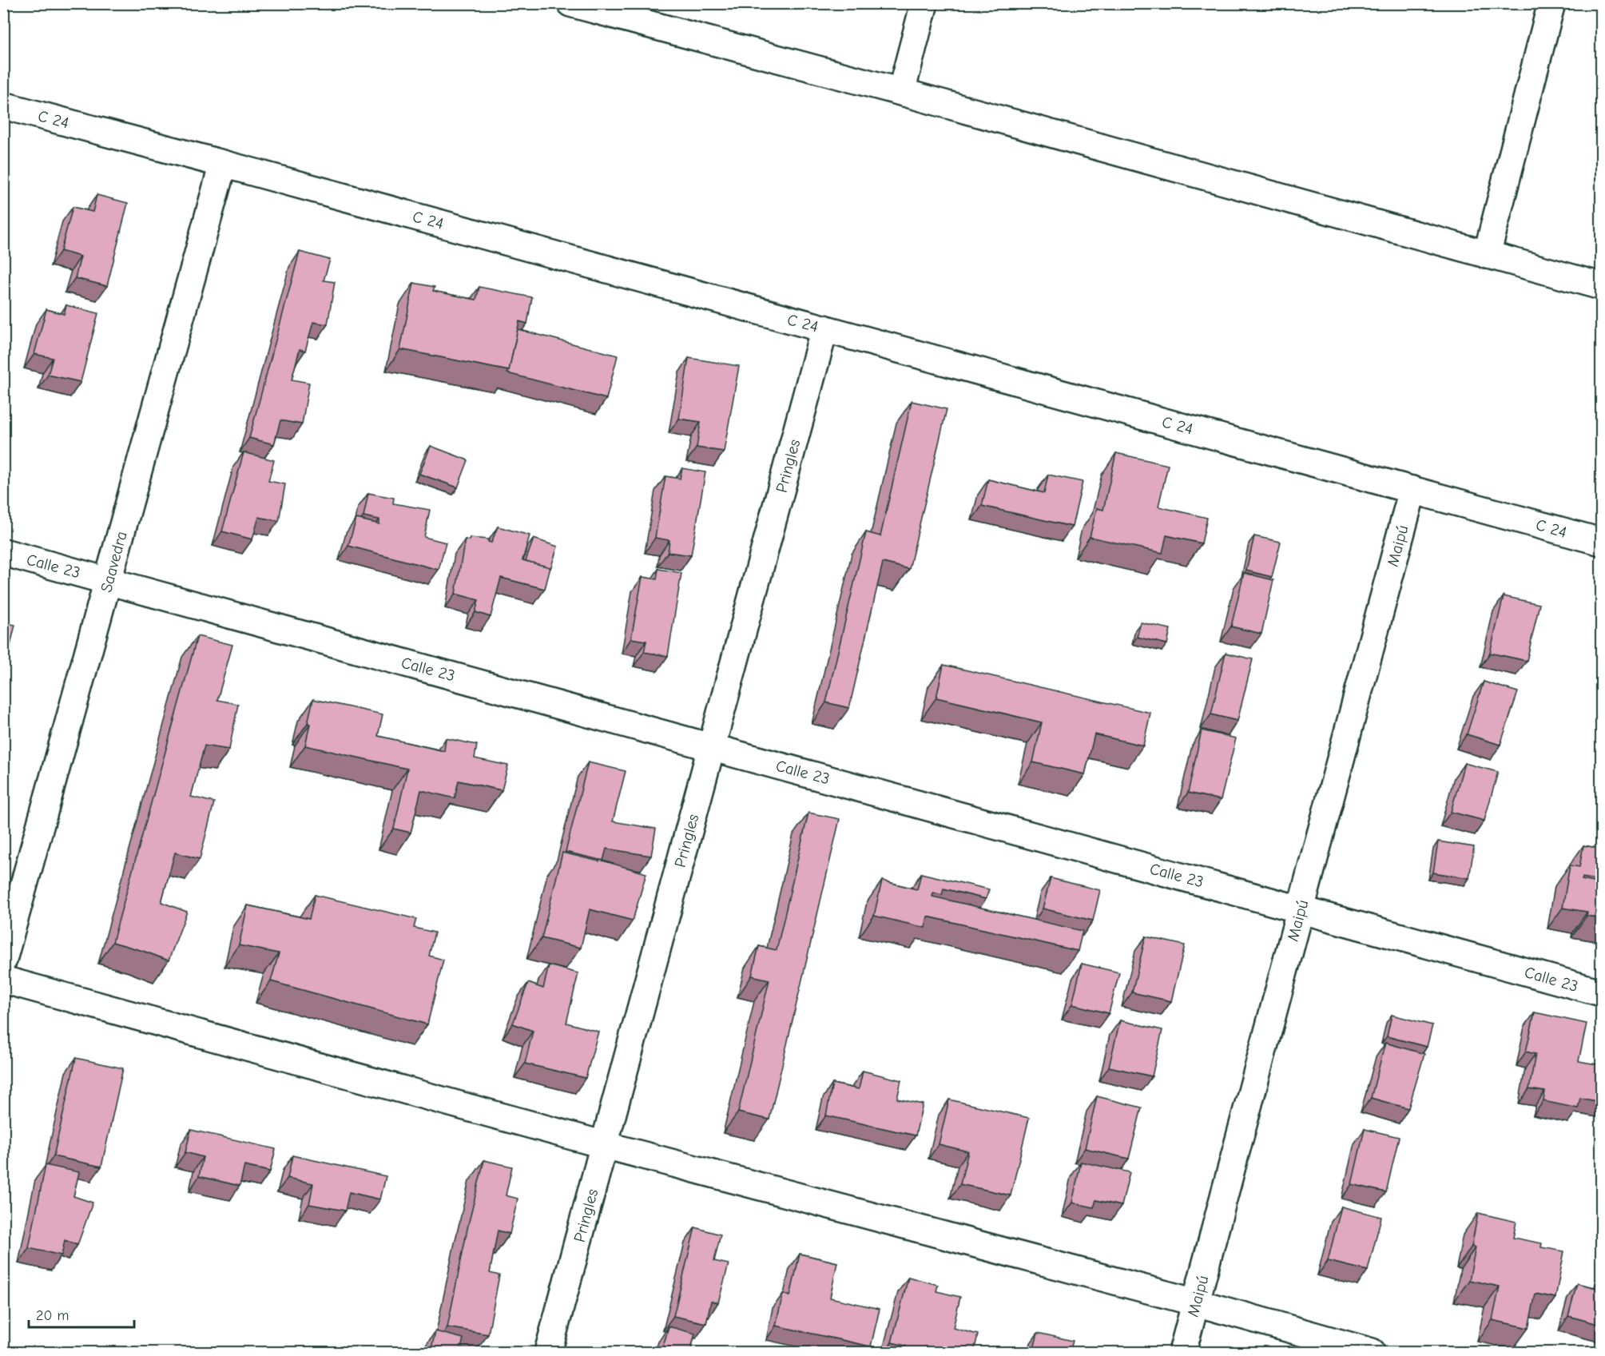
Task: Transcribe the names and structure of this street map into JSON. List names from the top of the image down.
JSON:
{
  "streets": {
    "street": [
      "C 24",
      "Pringles",
      "Maipú",
      "Saavedra",
      "Calle 23"
    ]
  },
  "crossings": [
    ["C 24", "Pringles"],
    ["C 24", "Maipú"],
    ["C 24", "Saavedra"],
    ["Pringles", "Calle 23"],
    ["Maipú", "Calle 23"],
    ["Saavedra", "Calle 23"]
  ],
  "scale_bar": "20 m"
}
